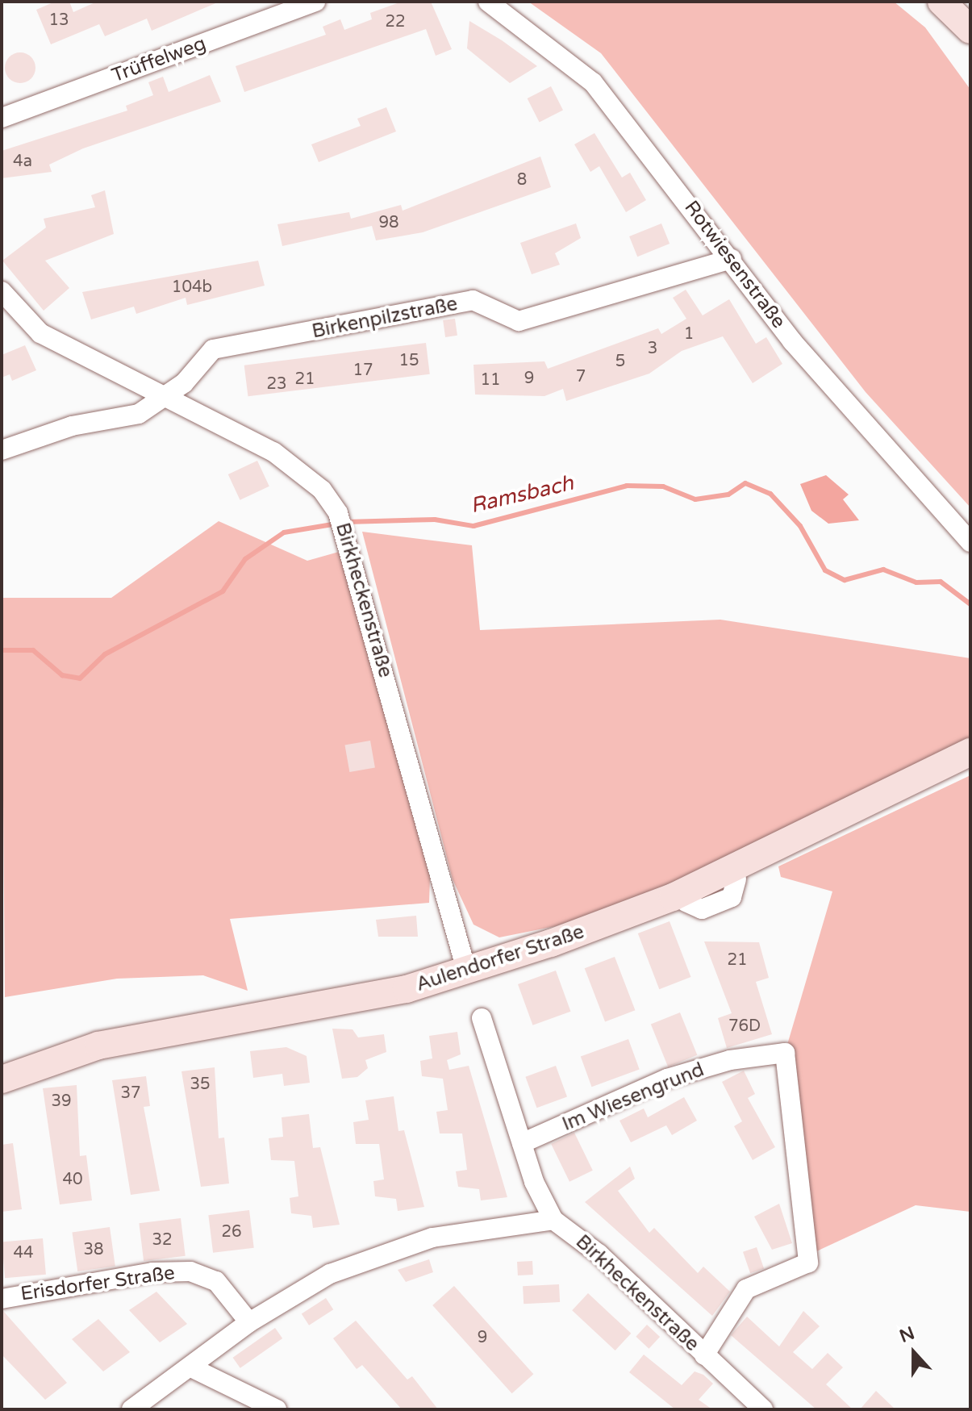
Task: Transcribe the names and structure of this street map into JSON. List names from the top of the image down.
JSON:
{
  "streets": {
    "main road": ["Aulendorfer Straße"],
    "street": [
      "Trüffelweg",
      "Rotwiesenstraße",
      "Birkenpilzstraße",
      "Birkheckenstraße",
      "Im Wiesengrund",
      "Erisdorfer Straße"
    ]
  },
  "crossings": [
    ["Rotwiesenstraße", "Birkenpilzstraße"],
    ["Birkenpilzstraße", "Birkheckenstraße"],
    ["Birkheckenstraße", "Aulendorfer Straße"],
    ["Birkheckenstraße", "Im Wiesengrund"]
  ],
  "water": ["Ramsbach"],
  "house_numbers": [
    "13",
    "22",
    "4a",
    "8",
    "98",
    "104b",
    "1",
    "3",
    "15",
    "5",
    "17",
    "7",
    "9",
    "21",
    "11",
    "23",
    "21",
    "76D",
    "35",
    "37",
    "39",
    "40",
    "26",
    "32",
    "38",
    "44",
    "9"
  ],
  "north": "top"
}
